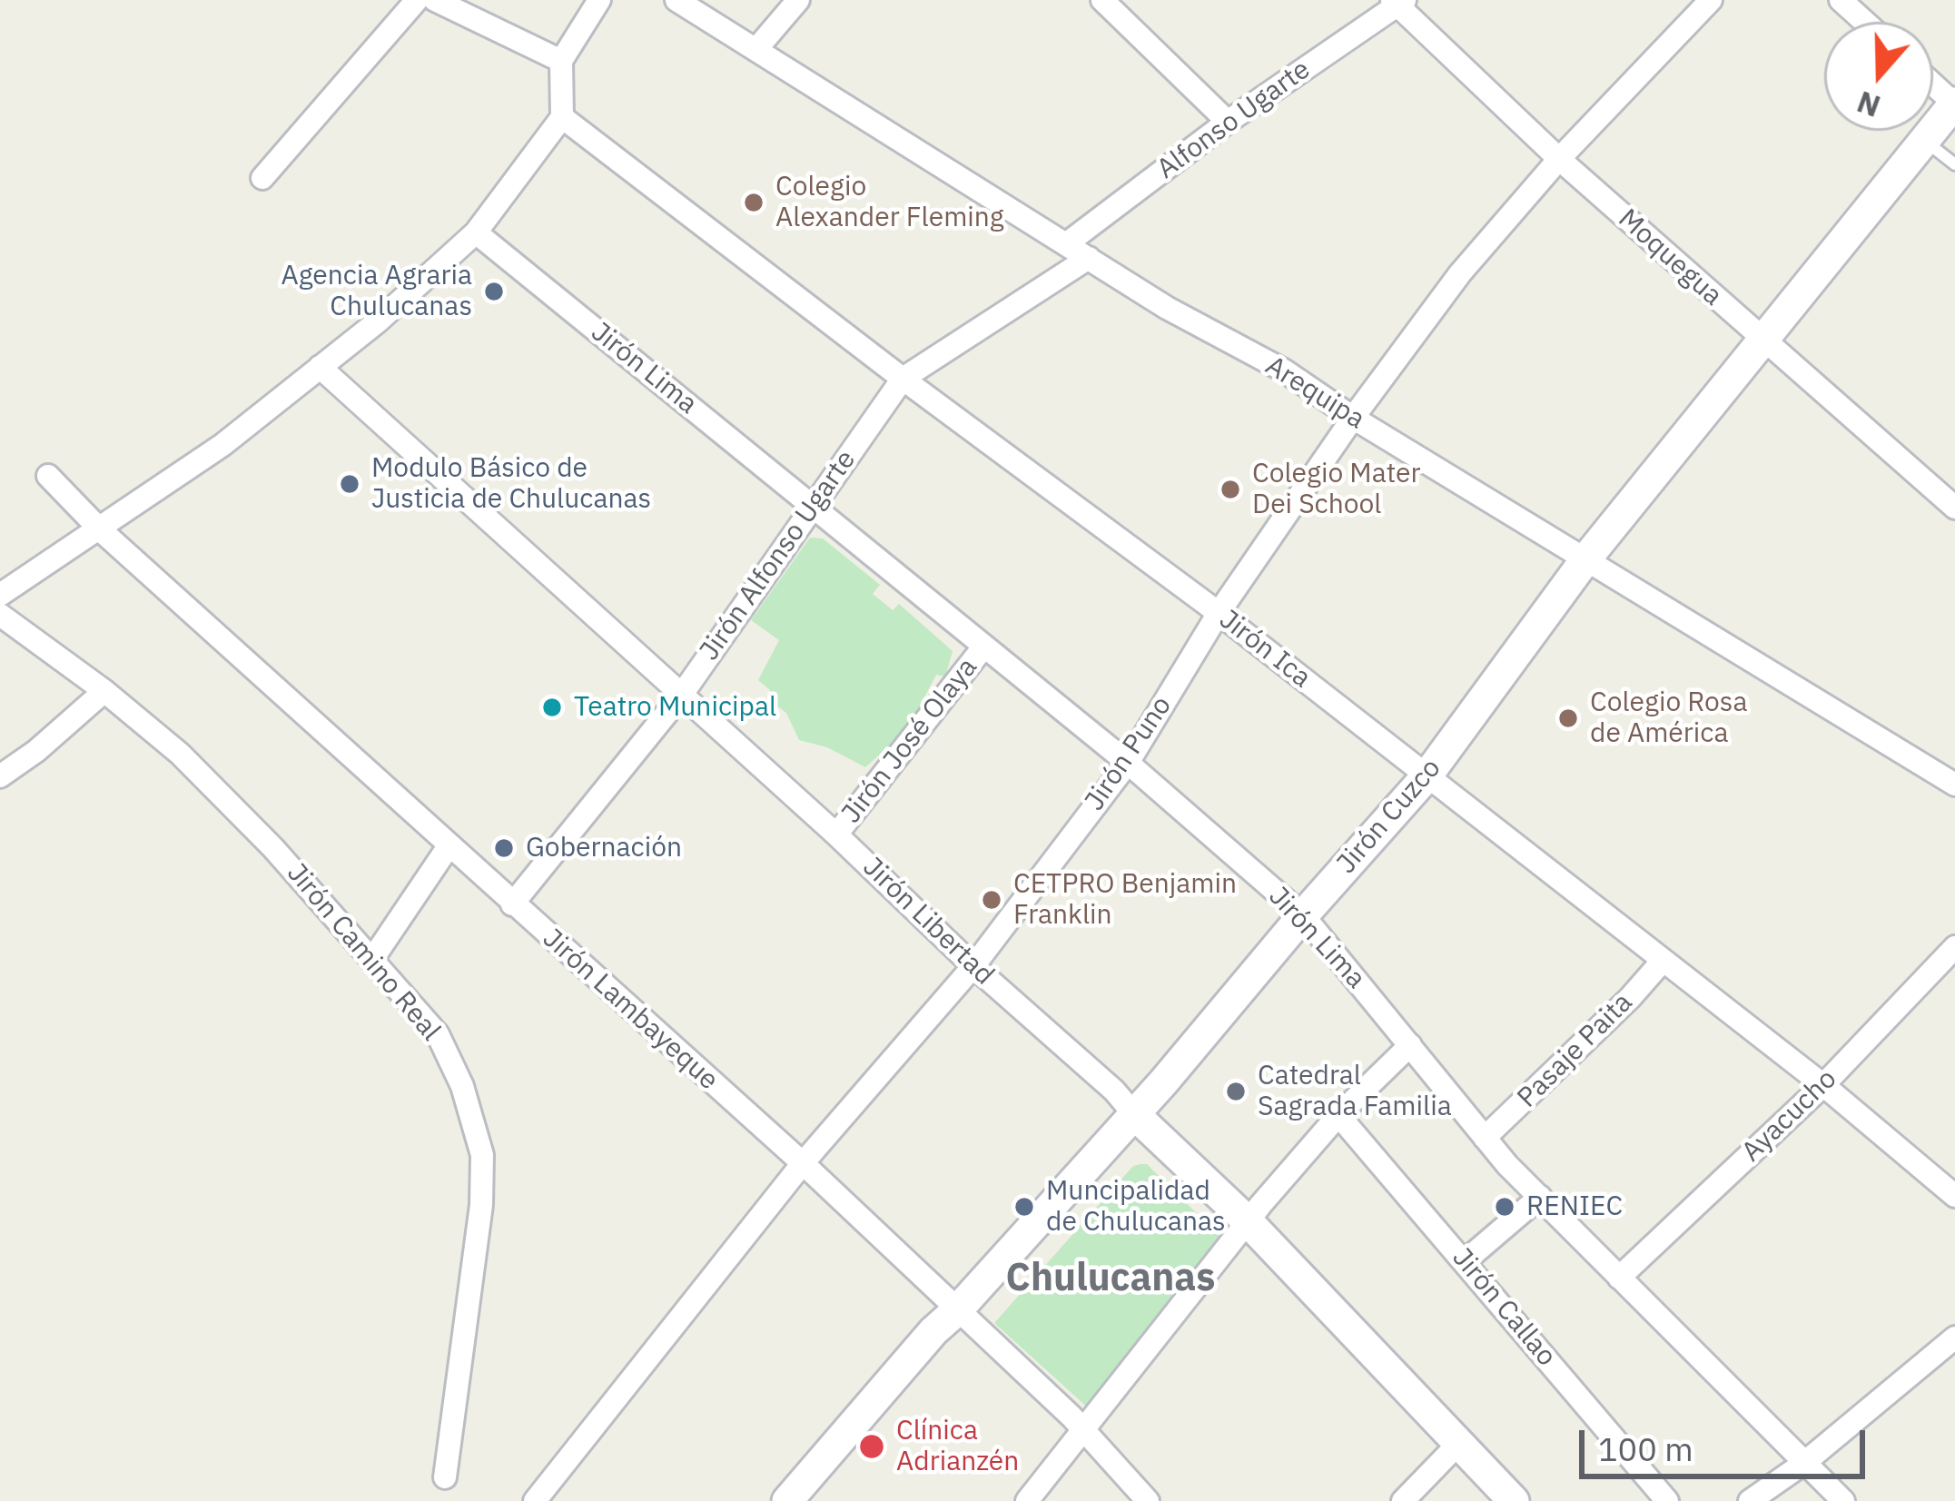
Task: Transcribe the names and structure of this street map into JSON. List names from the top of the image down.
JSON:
{
  "streets": {
    "street": [
      "Alfonso Ugarte",
      "Moquegua",
      "Jirón Lima",
      "Arequipa",
      "Jirón Alfonso Ugarte",
      "Jirón Ica",
      "Jirón José Olaya",
      "Jirón Puno",
      "Jirón Cuzco",
      "Jirón Libertad",
      "Jirón Camino Real",
      "Jirón Lambayeque",
      "Pasaje Paita",
      "Ayacucho",
      "Jirón Callao"
    ]
  },
  "crossings": [
    ["Alfonso Ugarte", "Moquegua"],
    ["Alfonso Ugarte", "Arequipa"],
    ["Moquegua", "Jirón Puno"],
    ["Moquegua", "Jirón Cuzco"],
    ["Jirón Lima", "Jirón Alfonso Ugarte"],
    ["Jirón Lima", "Jirón José Olaya"],
    ["Jirón Lima", "Jirón Puno"],
    ["Jirón Lima", "Jirón Cuzco"],
    ["Jirón Lima", "Pasaje Paita"],
    ["Jirón Lima", "Ayacucho"],
    ["Arequipa", "Jirón Alfonso Ugarte"],
    ["Arequipa", "Jirón Puno"],
    ["Arequipa", "Jirón Cuzco"],
    ["Jirón Alfonso Ugarte", "Jirón Ica"],
    ["Jirón Alfonso Ugarte", "Jirón Libertad"],
    ["Jirón Alfonso Ugarte", "Jirón Lambayeque"],
    ["Jirón Ica", "Jirón Puno"],
    ["Jirón Ica", "Jirón Cuzco"],
    ["Jirón Ica", "Pasaje Paita"],
    ["Jirón Ica", "Ayacucho"],
    ["Jirón José Olaya", "Jirón Libertad"],
    ["Jirón Puno", "Jirón Libertad"],
    ["Jirón Puno", "Jirón Lambayeque"],
    ["Jirón Cuzco", "Jirón Libertad"],
    ["Jirón Cuzco", "Jirón Lambayeque"]
  ],
  "districts": ["Chulucanas"],
  "places": [
    "Colegio Alexander Fleming",
    "Agencia Agraria Chulucanas",
    "Modulo Básico de Justicia de Chulucanas",
    "Colegio Mater Dei School",
    "Teatro Municipal",
    "Colegio Rosa de América",
    "Gobernación",
    "CETPRO Benjamin Franklin",
    "Catedral Sagrada Familia",
    "Muncipalidad de Chulucanas",
    "RENIEC",
    "Clínica Adrianzén"
  ],
  "scale_bar": "100 m",
  "north": "bottom"
}
